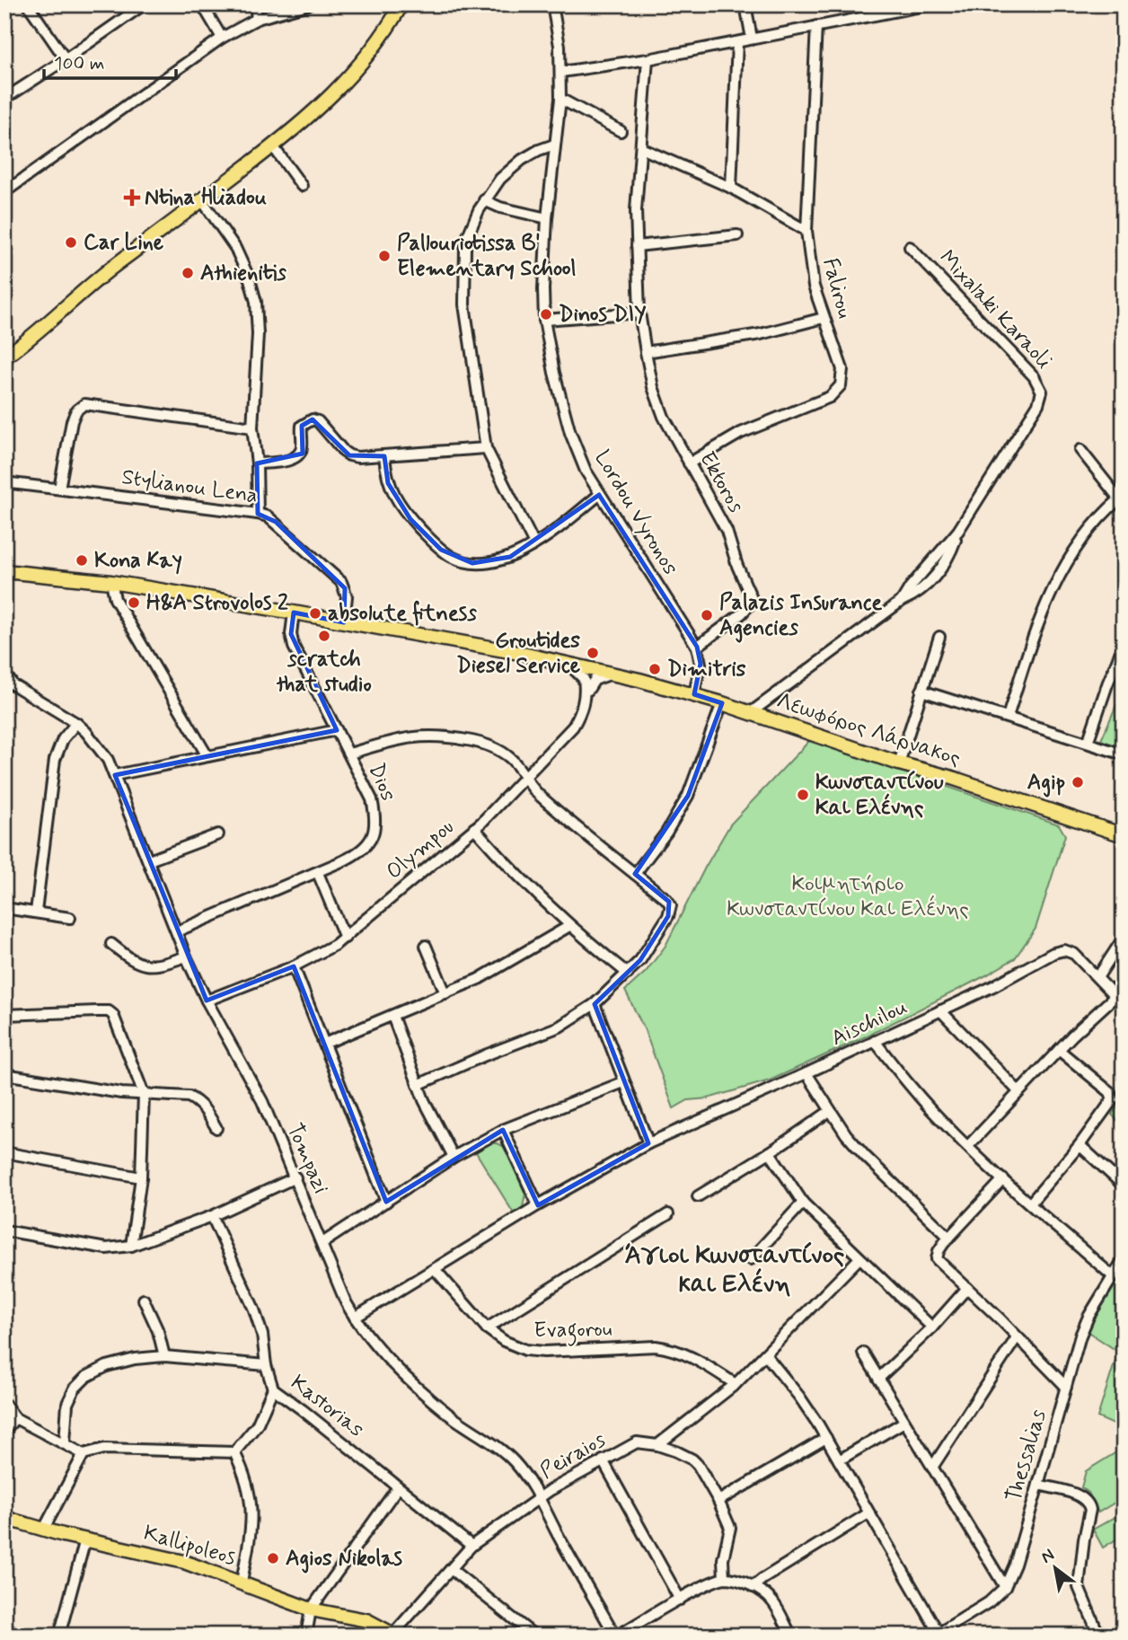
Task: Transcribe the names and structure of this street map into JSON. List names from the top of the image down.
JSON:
{
  "streets": {
    "main road": ["Λεωφόρος Λάρνακος", "Kallipoleos"],
    "street": [
      "Falirou",
      "Mixalaki Karaoli",
      "Ektoros",
      "Stylianou Lena",
      "Lordou Vyronos",
      "Dios",
      "Olympou",
      "Aischilou",
      "Tompazi",
      "Evagorou",
      "Kastorias",
      "Peiraios",
      "Thessalias"
    ]
  },
  "crossings": [
    ["Falirou", "Ektoros"],
    ["Mixalaki Karaoli", "Λεωφόρος Λάρνακος"],
    ["Ektoros", "Lordou Vyronos"],
    ["Stylianou Lena", "Λεωφόρος Λάρνακος"],
    ["Λεωφόρος Λάρνακος", "Dios"],
    ["Λεωφόρος Λάρνακος", "Olympou"],
    ["Dios", "Tompazi"],
    ["Olympou", "Tompazi"],
    ["Aischilou", "Tompazi"],
    ["Aischilou", "Evagorou"],
    ["Tompazi", "Peiraios"],
    ["Kastorias", "Peiraios"],
    ["Peiraios", "Kallipoleos"]
  ],
  "districts": ["Άγιοι Κωνσταντίνος και Ελένη"],
  "parks": ["Κοιμητήριο Κωνσταντίνου Και Ελένης"],
  "places": {
    "health": ["Ntina Hliadou"],
    "other": [
      "Car Line",
      "Pallouriotissa B' Elementary School",
      "Athienitis",
      "Dinos DIY",
      "Kona Kay",
      "H&A Strovolos 2",
      "absolute fitness",
      "Palazis Insurance Agencies",
      "scratch that studio",
      "Groutides Diesel Service",
      "Dimitris",
      "Agip",
      "Κωνσταντίνου Και Ελένης",
      "Agios Nikolas"
    ]
  },
  "scale_bar": "100 m",
  "north": "top left"
}
